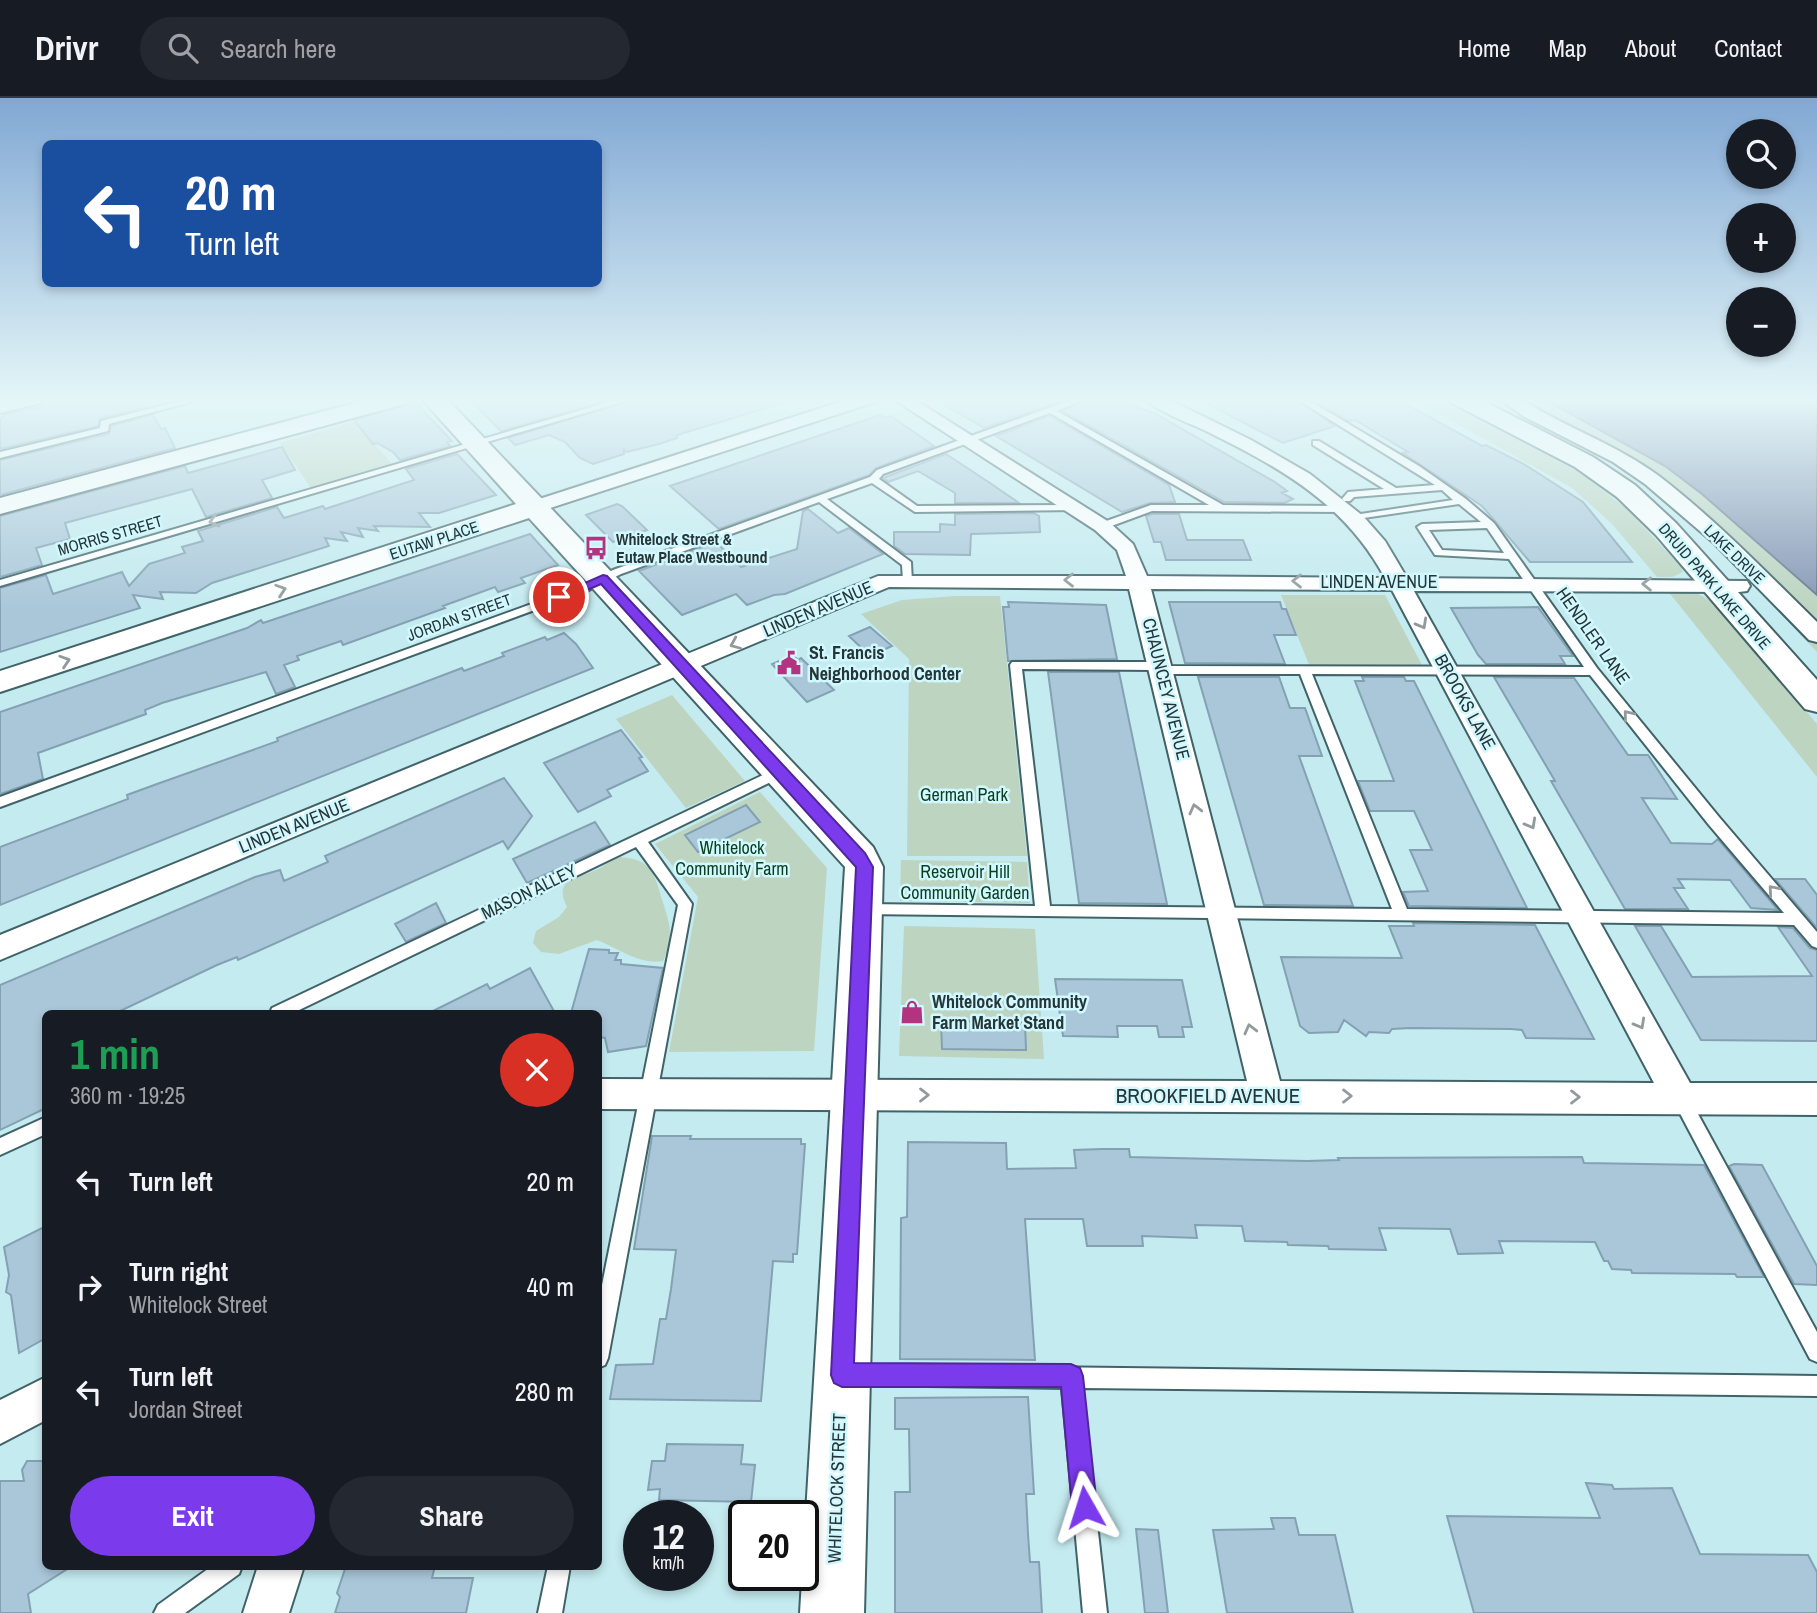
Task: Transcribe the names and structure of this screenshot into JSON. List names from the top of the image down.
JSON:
{
  "streets": {
    "street": [
      "EUTAW PLACE",
      "LAKE DRIVE",
      "LINDEN AVENUE",
      "DRUID PARK LAKE DRIVE",
      "CHAUNCEY AVENUE",
      "BROOKS LANE",
      "BROOKFIELD AVENUE",
      "WHITELOCK STREET"
    ],
    "lane": [
      "MORRIS STREET",
      "JORDAN STREET",
      "HENDLER LANE",
      "MASON ALLEY"
    ]
  },
  "crossings": [
    ["EUTAW PLACE", "WHITELOCK STREET"],
    ["LINDEN AVENUE", "DRUID PARK LAKE DRIVE"],
    ["LINDEN AVENUE", "HENDLER LANE"],
    ["LINDEN AVENUE", "CHAUNCEY AVENUE"],
    ["LINDEN AVENUE", "BROOKS LANE"],
    ["LINDEN AVENUE", "WHITELOCK STREET"],
    ["JORDAN STREET", "WHITELOCK STREET"],
    ["CHAUNCEY AVENUE", "BROOKFIELD AVENUE"],
    ["BROOKS LANE", "BROOKFIELD AVENUE"],
    ["MASON ALLEY", "WHITELOCK STREET"],
    ["BROOKFIELD AVENUE", "WHITELOCK STREET"]
  ],
  "one_way": [
    "MORRIS STREET",
    "EUTAW PLACE",
    "LINDEN AVENUE",
    "HENDLER LANE",
    "CHAUNCEY AVENUE",
    "BROOKS LANE",
    "BROOKFIELD AVENUE"
  ],
  "parks": ["German Park", "Whitelock Community Farm", "Reservoir Hill Community Garden"],
  "places": {
    "bus stop": ["Whitelock Street & Eutaw Place Westbound"],
    "public building": ["St. Francis Neighborhood Center"],
    "shop": ["Whitelock Community Farm Market Stand"]
  },
  "page": {
    "header": "Drivr",
    "search": "Search here",
    "nav": [
      "Home",
      "Map",
      "About",
      "Contact"
    ],
    "map_buttons": ["+", "−"],
    "turn": ["20 m", "Turn left"],
    "heading": ["1 min", "360 m · 19:25"],
    "list": [
      {
        "name": "Turn left",
        "value": "20 m"
      },
      {
        "name": "Turn right",
        "note": "Whitelock Street",
        "value": "40 m"
      },
      {
        "name": "Turn left",
        "note": "Jordan Street",
        "value": "280 m"
      }
    ],
    "buttons": ["Exit", "Share"],
    "speed": "12 km/h",
    "limit": "20"
  }
}
